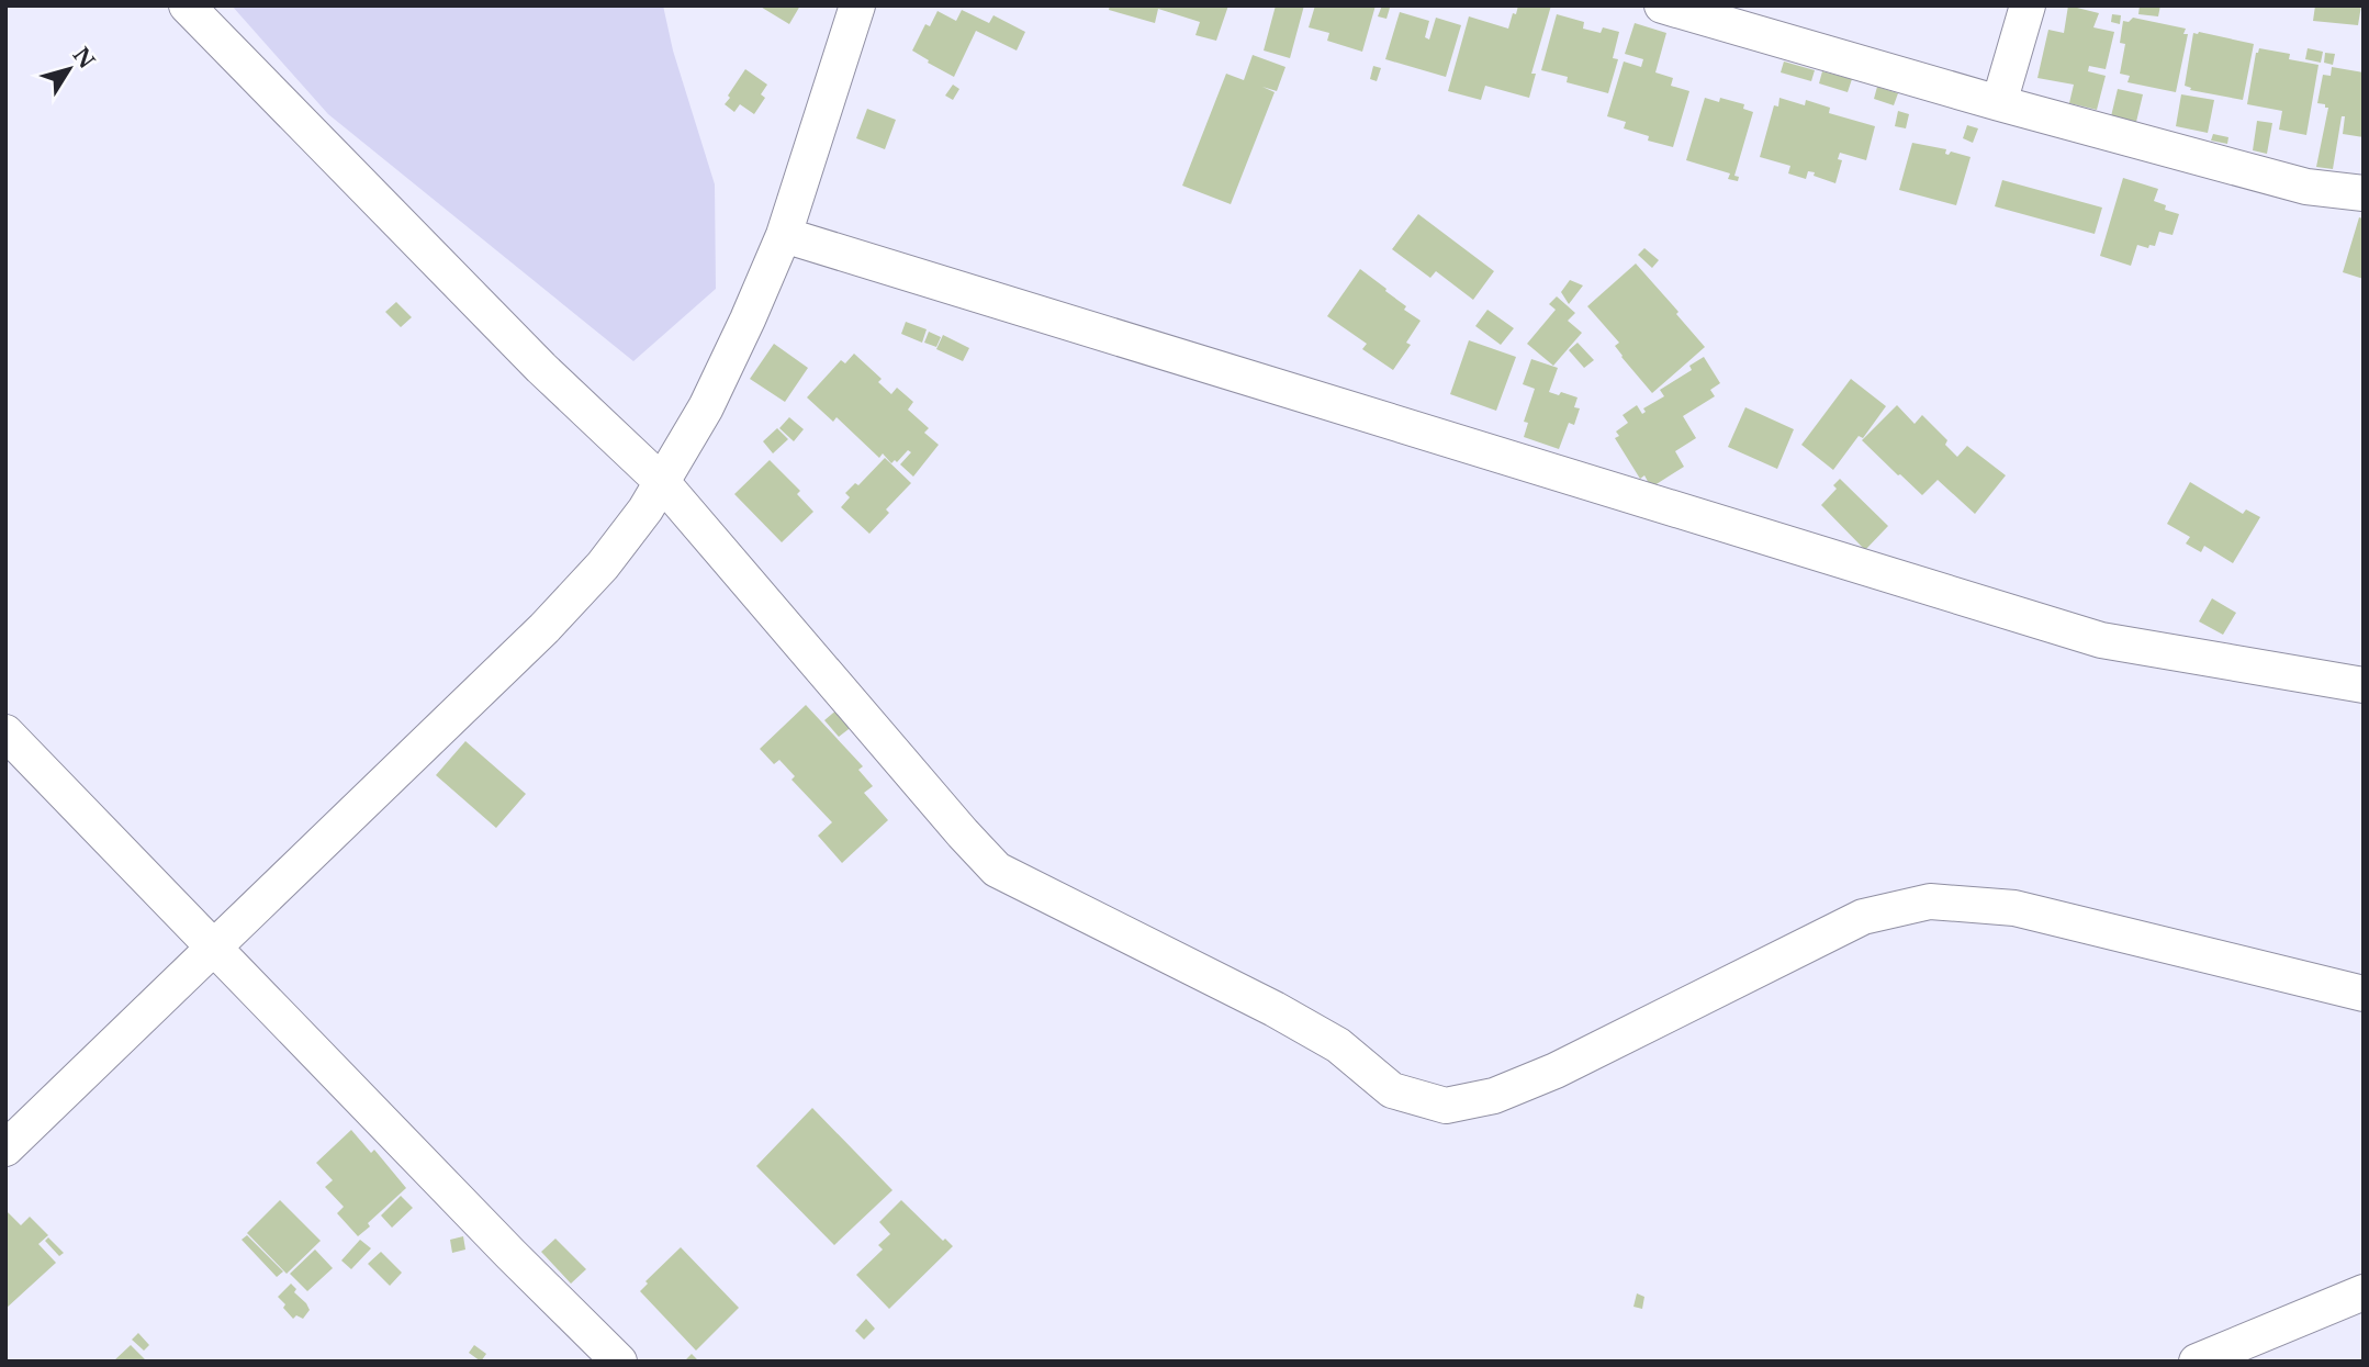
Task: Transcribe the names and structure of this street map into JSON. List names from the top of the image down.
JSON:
{
  "north": "top right"
}
